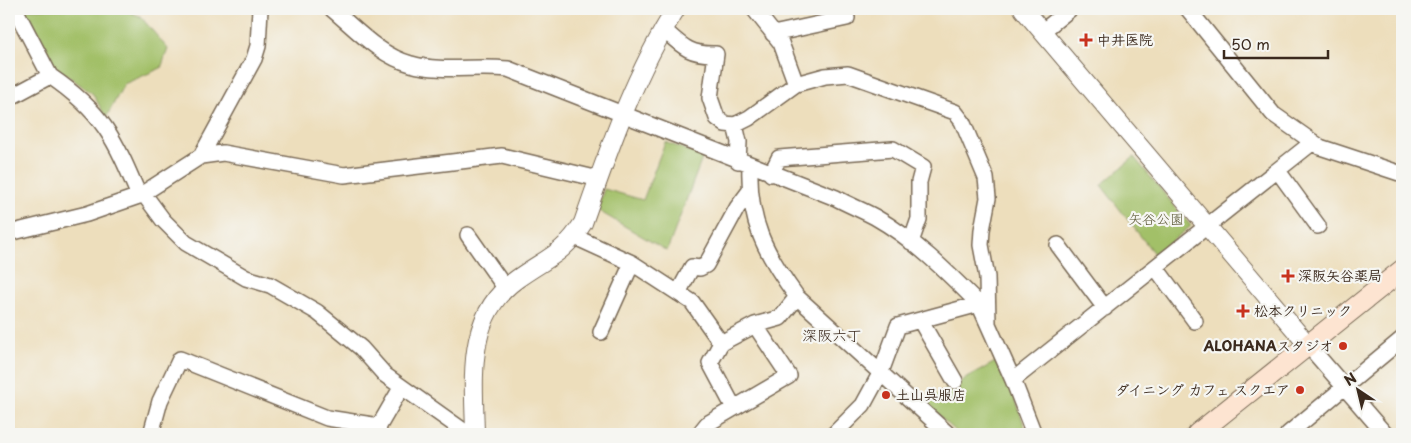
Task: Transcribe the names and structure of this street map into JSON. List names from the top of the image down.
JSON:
{
  "districts": ["深阪六丁"],
  "parks": ["矢谷公園"],
  "places": {
    "health": ["中井医院", "深阪矢谷薬局", "松本クリニック"],
    "other": ["ALOHANAスタジオ", "ダイニング カフェ スクエア", "土山呉服店"]
  },
  "scale_bar": "50 m",
  "north": "top left"
}
